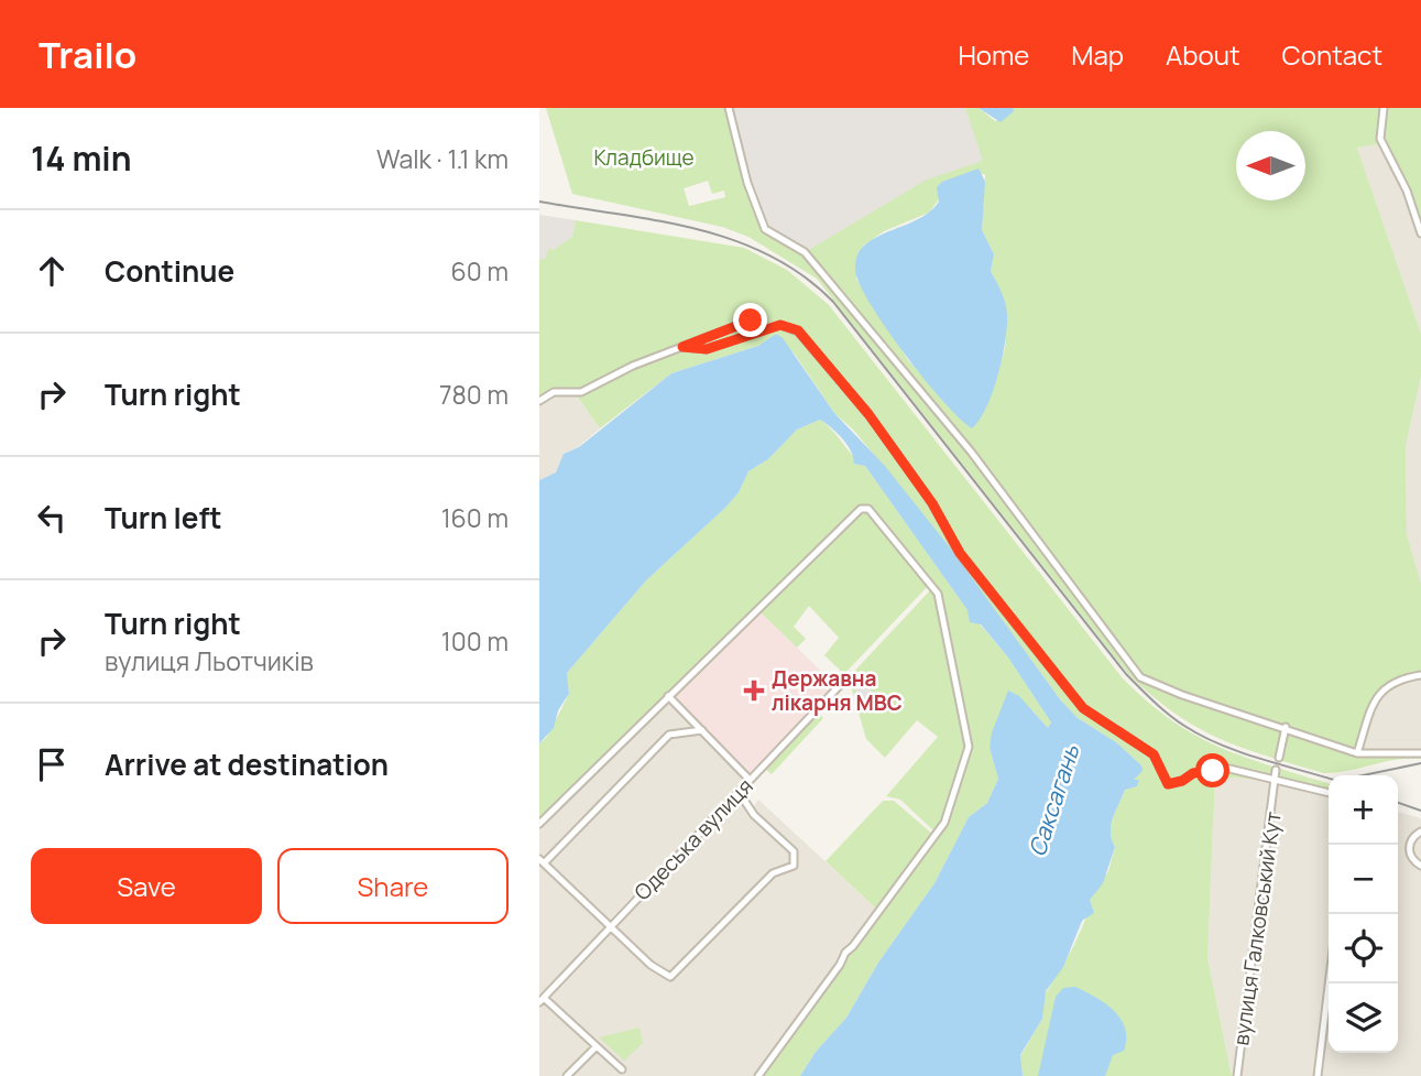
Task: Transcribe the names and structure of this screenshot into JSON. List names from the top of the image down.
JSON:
{
  "streets": {
    "street": ["Одеська вулиця", "вулиця Галковський Кут"]
  },
  "water": ["Саксагань"],
  "parks": ["Кладбище"],
  "places": {
    "health": ["Державна лікарня МВС"]
  },
  "north": "left",
  "page": {
    "header": "Trailo",
    "nav": [
      "Home",
      "Map",
      "About",
      "Contact"
    ],
    "heading": ["14 min", "Walk · 1.1 km"],
    "list": [
      ["Continue", "60 m"],
      ["Turn right", "780 m"],
      ["Turn left", "160 m"],
      ["Turn right", "вулиця Льотчиків", "100 m"],
      "Arrive at destination"
    ],
    "map_buttons": ["+", "−"],
    "buttons": ["Save", "Share"]
  }
}
